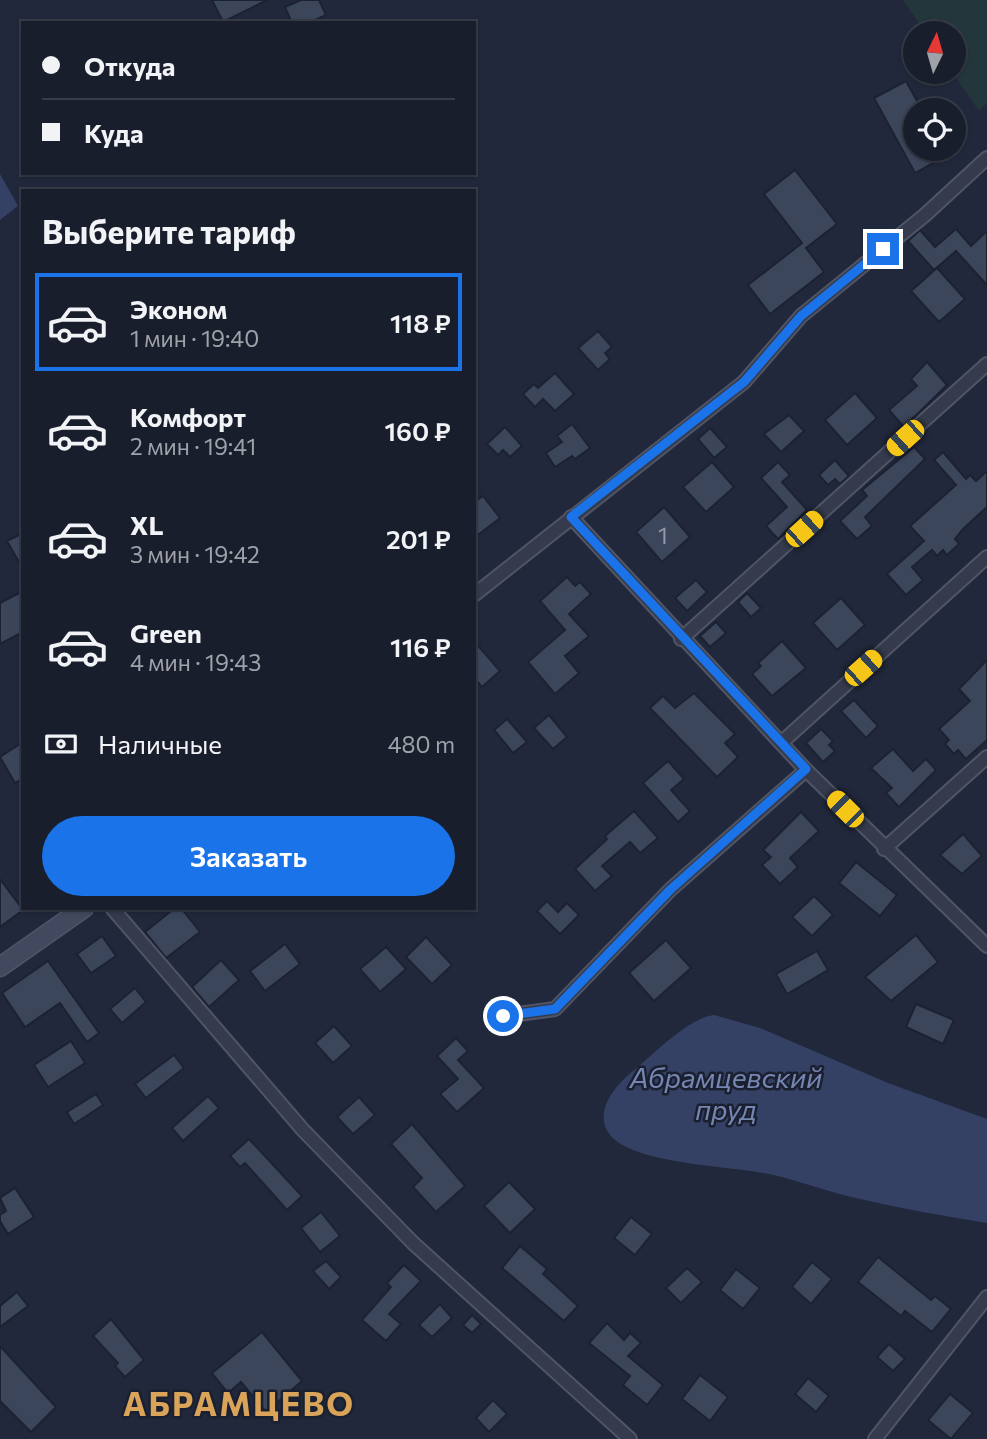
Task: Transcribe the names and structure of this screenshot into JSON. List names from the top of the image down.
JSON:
{
  "districts": ["АБРАМЦЕВО"],
  "water": ["Абрамцевский пруд"],
  "house_numbers": ["1"],
  "north": "top",
  "page": {
    "banner": ["Откуда", "Куда"],
    "heading": "Выберите тариф",
    "list": [
      {
        "name": "Эконом",
        "note": "1 мин · 19:40",
        "value": "118 ₽"
      },
      {
        "name": "Комфорт",
        "note": "2 мин · 19:41",
        "value": "160 ₽"
      },
      {
        "name": "XL",
        "note": "3 мин · 19:42",
        "value": "201 ₽"
      },
      {
        "name": "Green",
        "note": "4 мин · 19:43",
        "value": "116 ₽"
      }
    ],
    "pay": ["Наличные", "480 m"],
    "buttons": "Заказать"
  }
}
